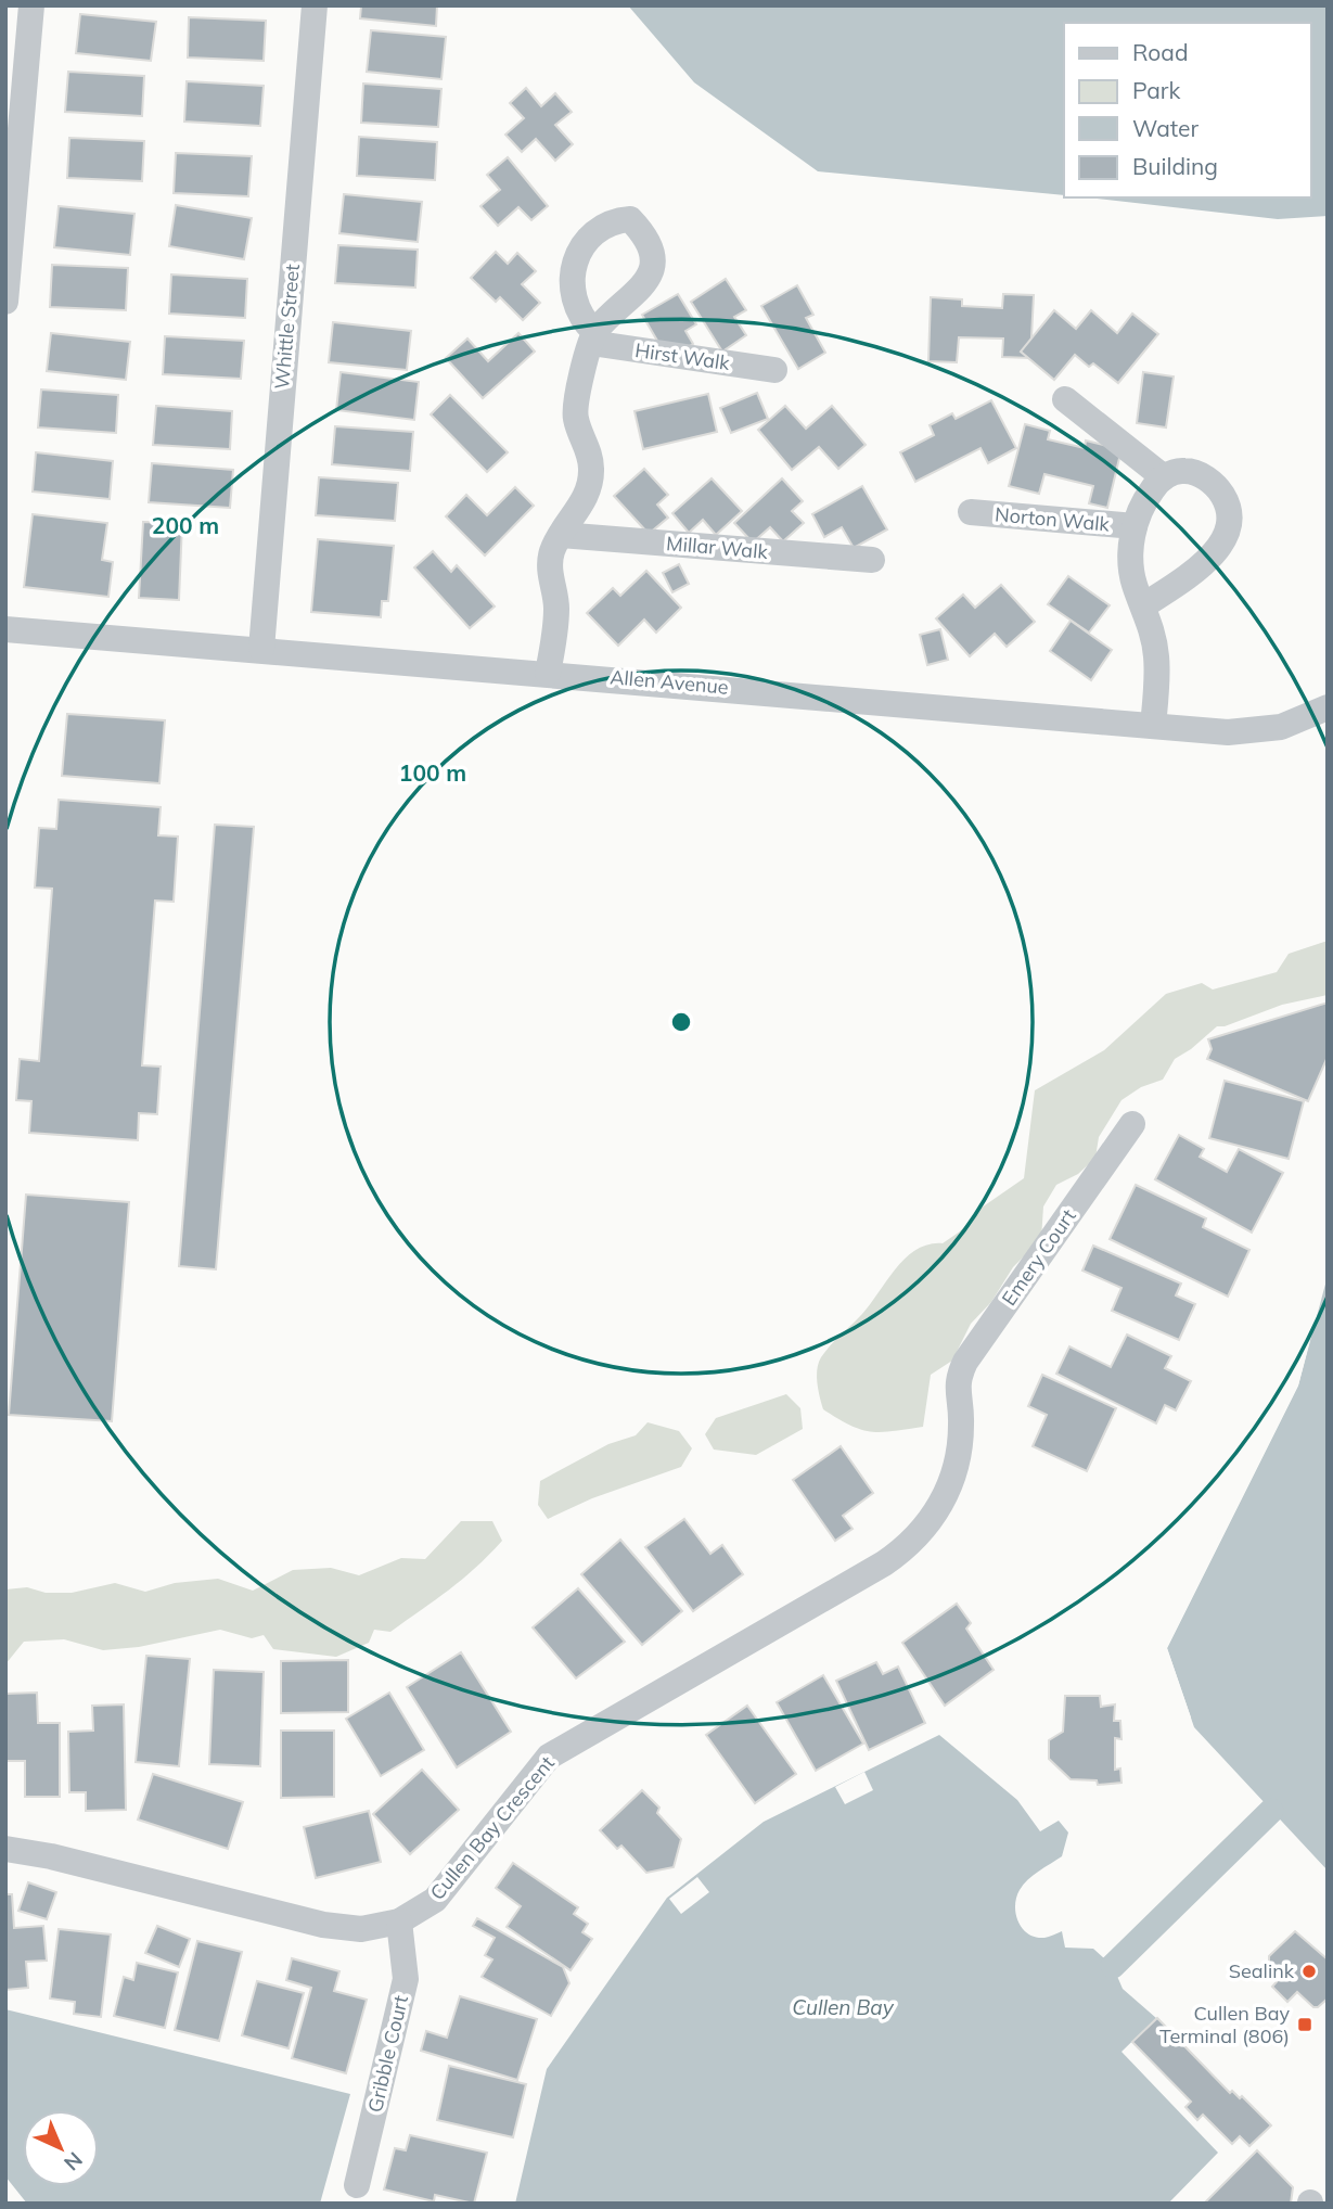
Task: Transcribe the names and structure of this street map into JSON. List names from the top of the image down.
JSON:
{
  "streets": {
    "street": [
      "Whittle Street",
      "Hirst Walk",
      "Norton Walk",
      "Millar Walk",
      "Allen Avenue",
      "Emery Court",
      "Cullen Bay Crescent",
      "Gribble Court"
    ]
  },
  "crossings": [
    ["Whittle Street", "Allen Avenue"],
    ["Hirst Walk", "Millar Walk"],
    ["Emery Court", "Cullen Bay Crescent"],
    ["Cullen Bay Crescent", "Gribble Court"]
  ],
  "water": ["Cullen Bay"],
  "places": {
    "other": ["Sealink"],
    "transit": ["Cullen Bay Terminal (806)"]
  },
  "legend": [
    "Road",
    "Park",
    "Water",
    "Building"
  ],
  "north": "bottom right",
  "rings": ["200 m", "100 m"]
}
